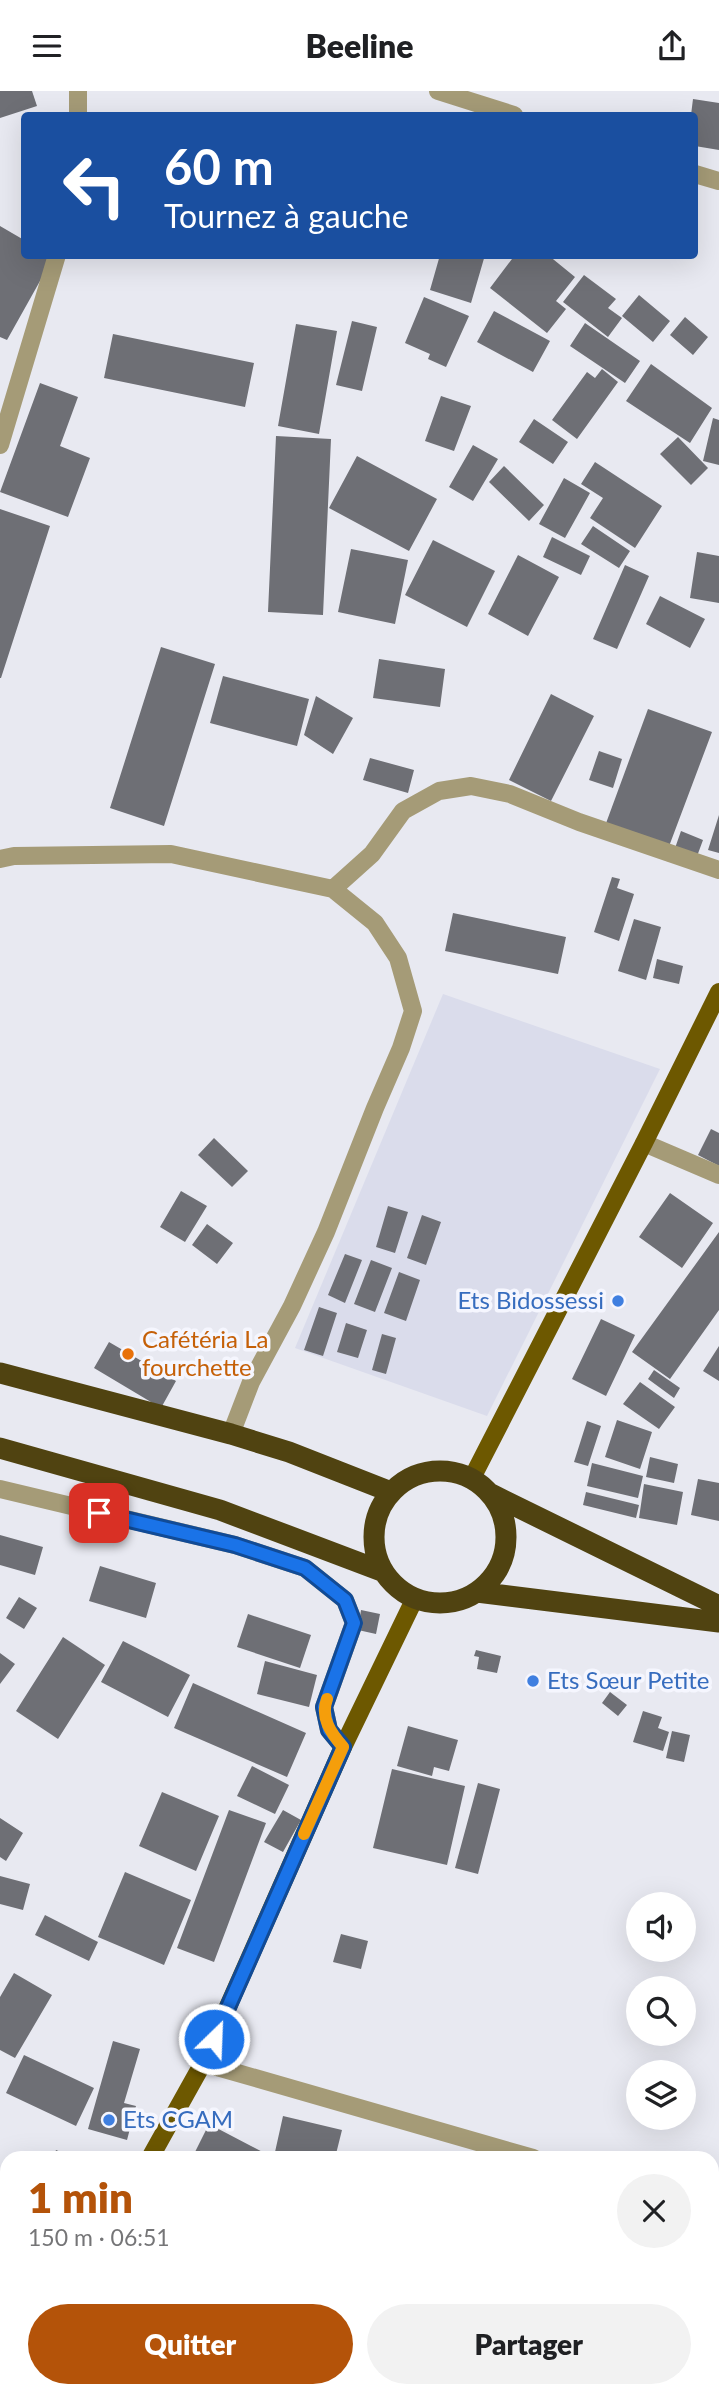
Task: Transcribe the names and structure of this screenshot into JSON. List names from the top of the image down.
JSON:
{
  "places": [
    "Ets Bidossessi",
    "Cafétéria La fourchette",
    "Ets Sœur Petite",
    "Ets CGAM"
  ],
  "page": {
    "header": "Beeline",
    "turn": ["60 m", "Tournez à gauche"],
    "heading": ["1 min", "150 m · 06:51"],
    "buttons": ["Quitter", "Partager"]
  }
}
